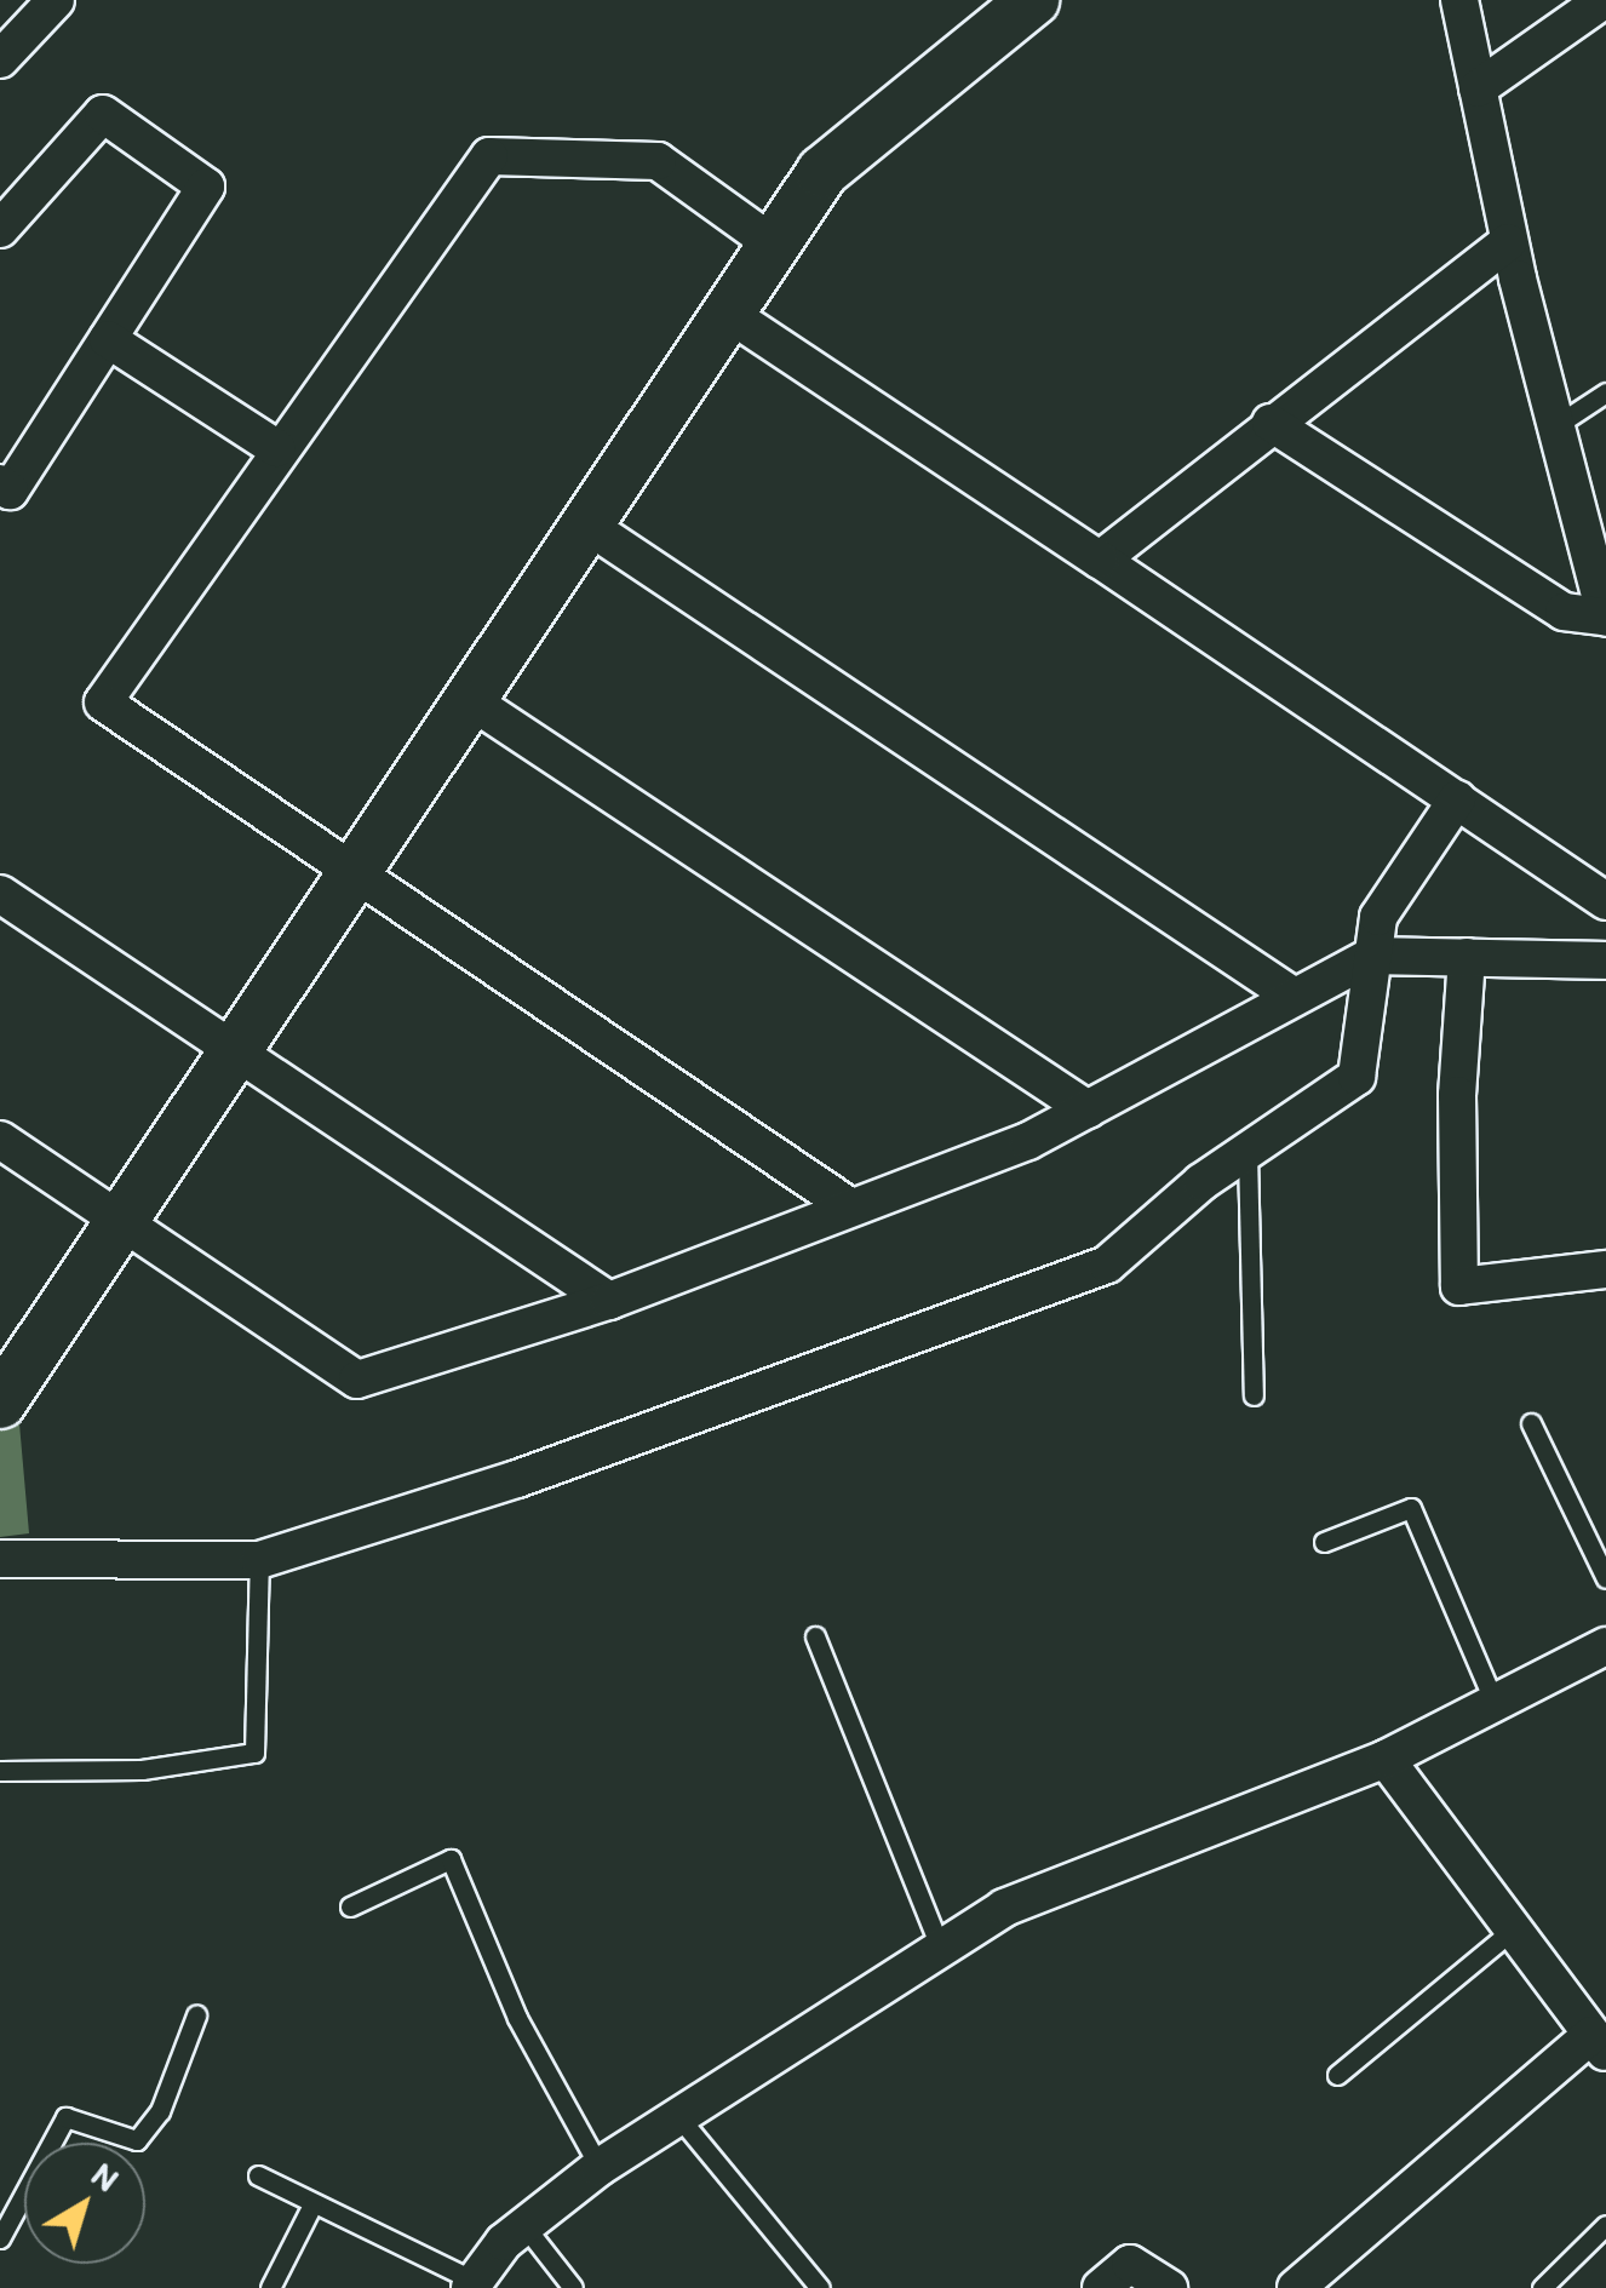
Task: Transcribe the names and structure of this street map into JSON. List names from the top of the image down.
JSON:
{
  "north": "top right"
}
